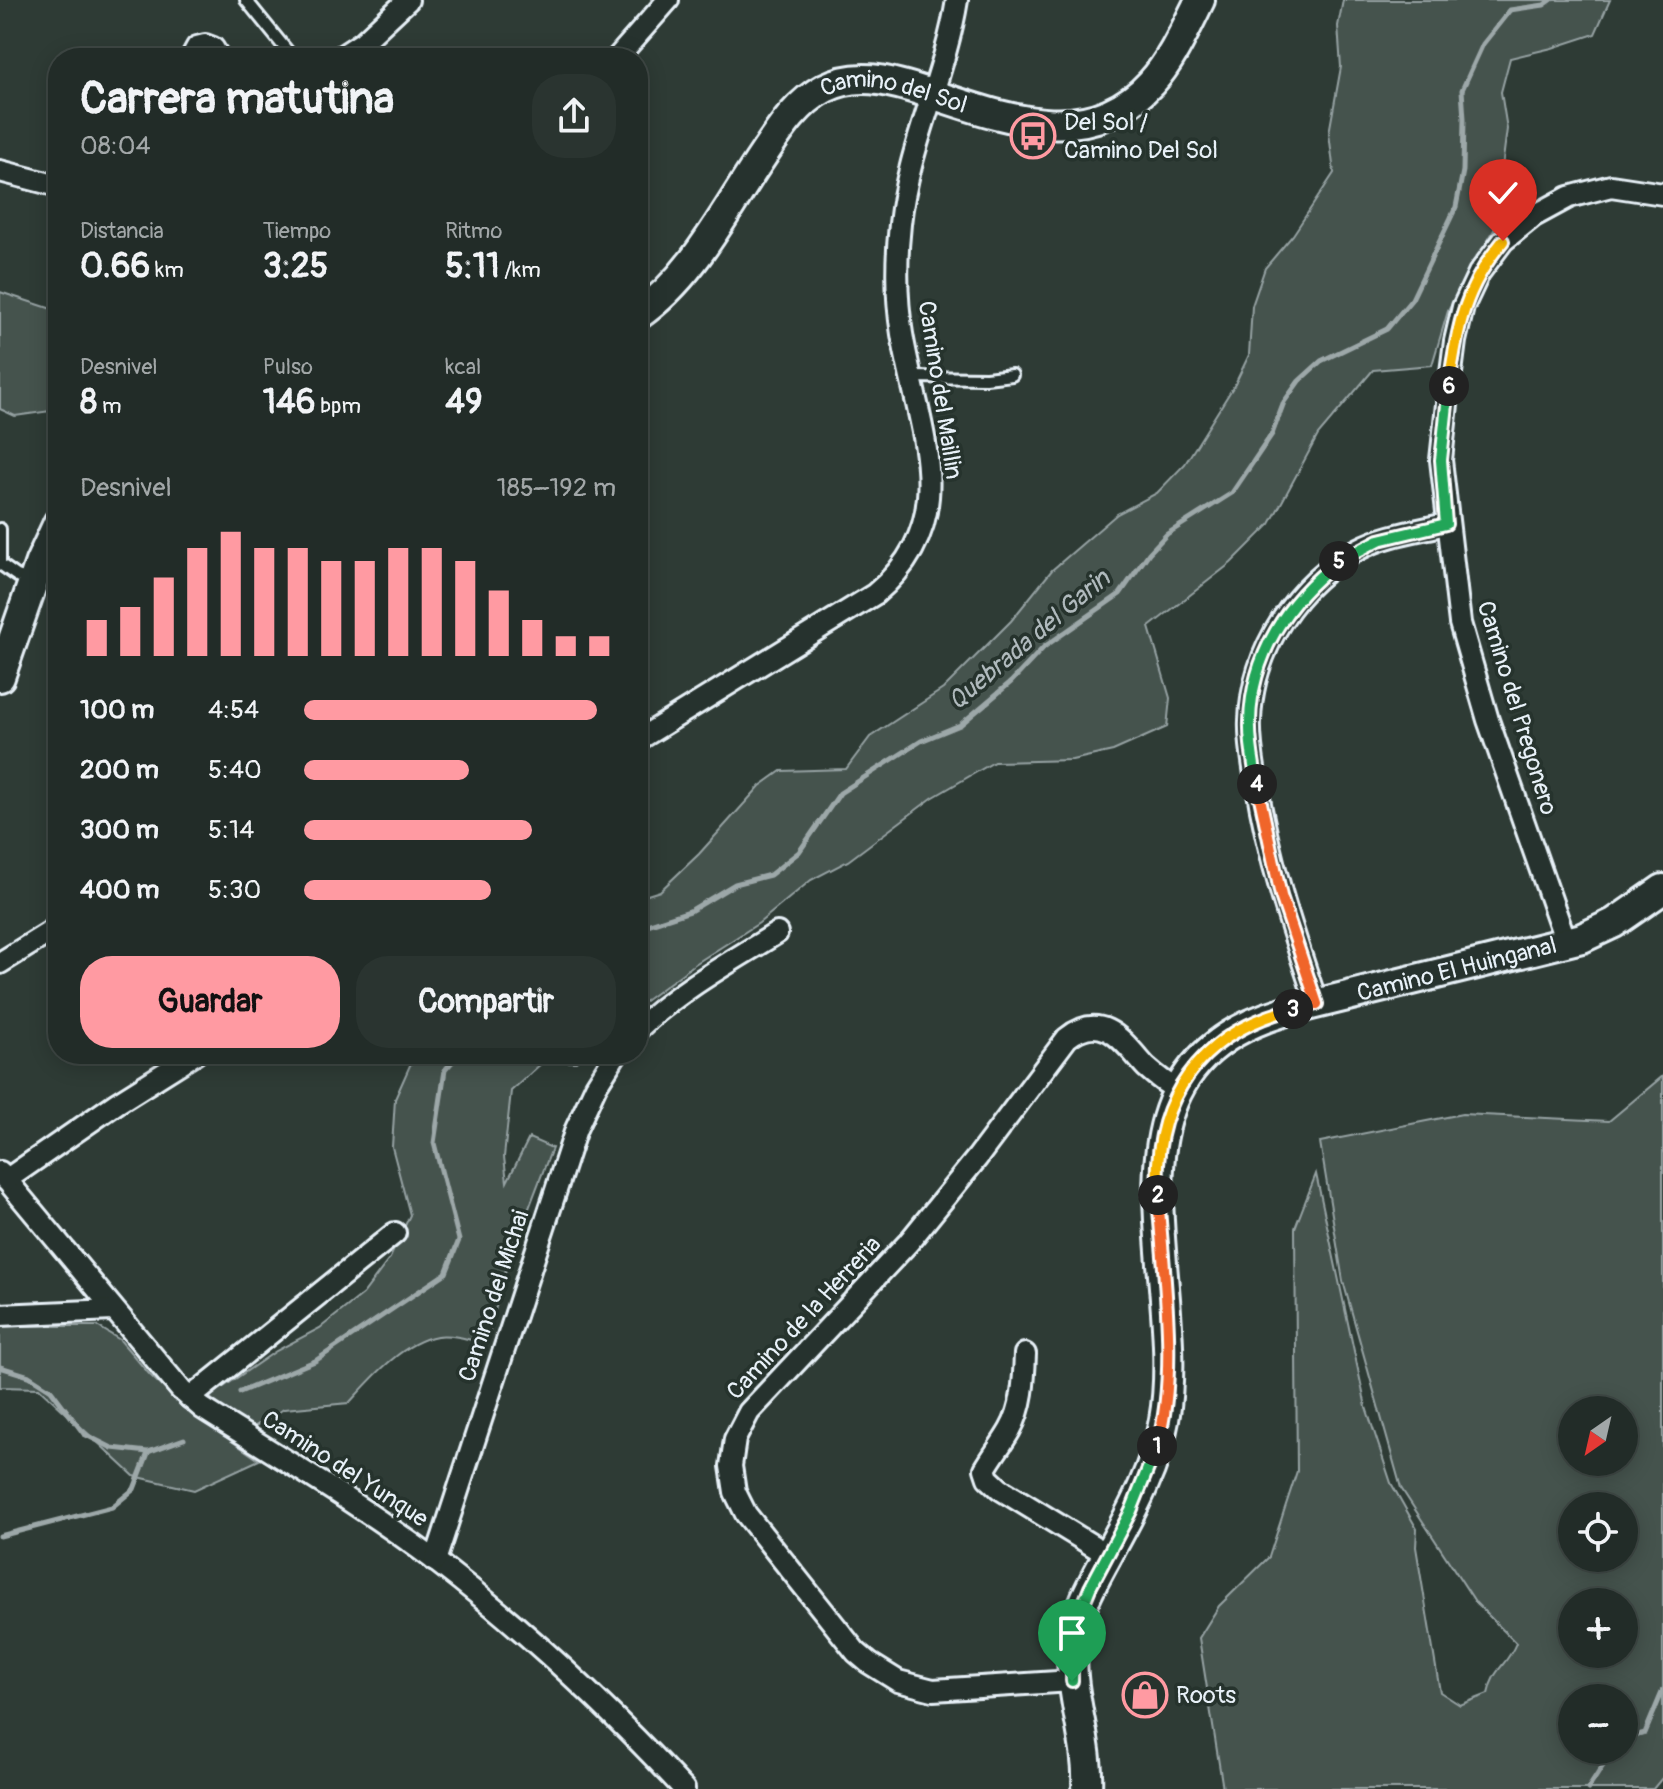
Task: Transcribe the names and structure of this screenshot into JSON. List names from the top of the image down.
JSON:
{
  "streets": {
    "street": [
      "Camino del Sol",
      "Camino del Maillin",
      "Camino del Pregonero",
      "Camino El Huinganal",
      "Camino del Michai",
      "Camino de la Herreria",
      "Camino del Yunque"
    ]
  },
  "crossings": [
    ["Camino del Sol", "Camino del Maillin"],
    ["Camino del Pregonero", "Camino El Huinganal"],
    ["Camino El Huinganal", "Camino de la Herreria"],
    ["Camino del Michai", "Camino del Yunque"]
  ],
  "water": ["Quebrada del Garin"],
  "places": {
    "bus stop": ["Del Sol / Camino Del Sol"],
    "shop": ["Roots"]
  },
  "north": "bottom left",
  "page": {
    "heading": ["Carrera matutina", "08:04"],
    "stats": [
      ["Distancia", "0.66 km"],
      ["Tiempo", "3:25"],
      ["Ritmo", "5:11 /km"],
      ["Desnivel", "8 m"],
      ["Pulso", "146 bpm"],
      ["kcal", "49"]
    ],
    "pins": [
      "6",
      "5",
      "4",
      "3",
      "2",
      "1"
    ],
    "chart": ["Desnivel", "185–192 m"],
    "list": [
      {
        "name": "100 m",
        "note": "4:54"
      },
      {
        "name": "200 m",
        "note": "5:40"
      },
      {
        "name": "300 m",
        "note": "5:14"
      },
      {
        "name": "400 m",
        "note": "5:30"
      }
    ],
    "buttons": ["Guardar", "Compartir"],
    "map_buttons": ["+", "−"]
  }
}
